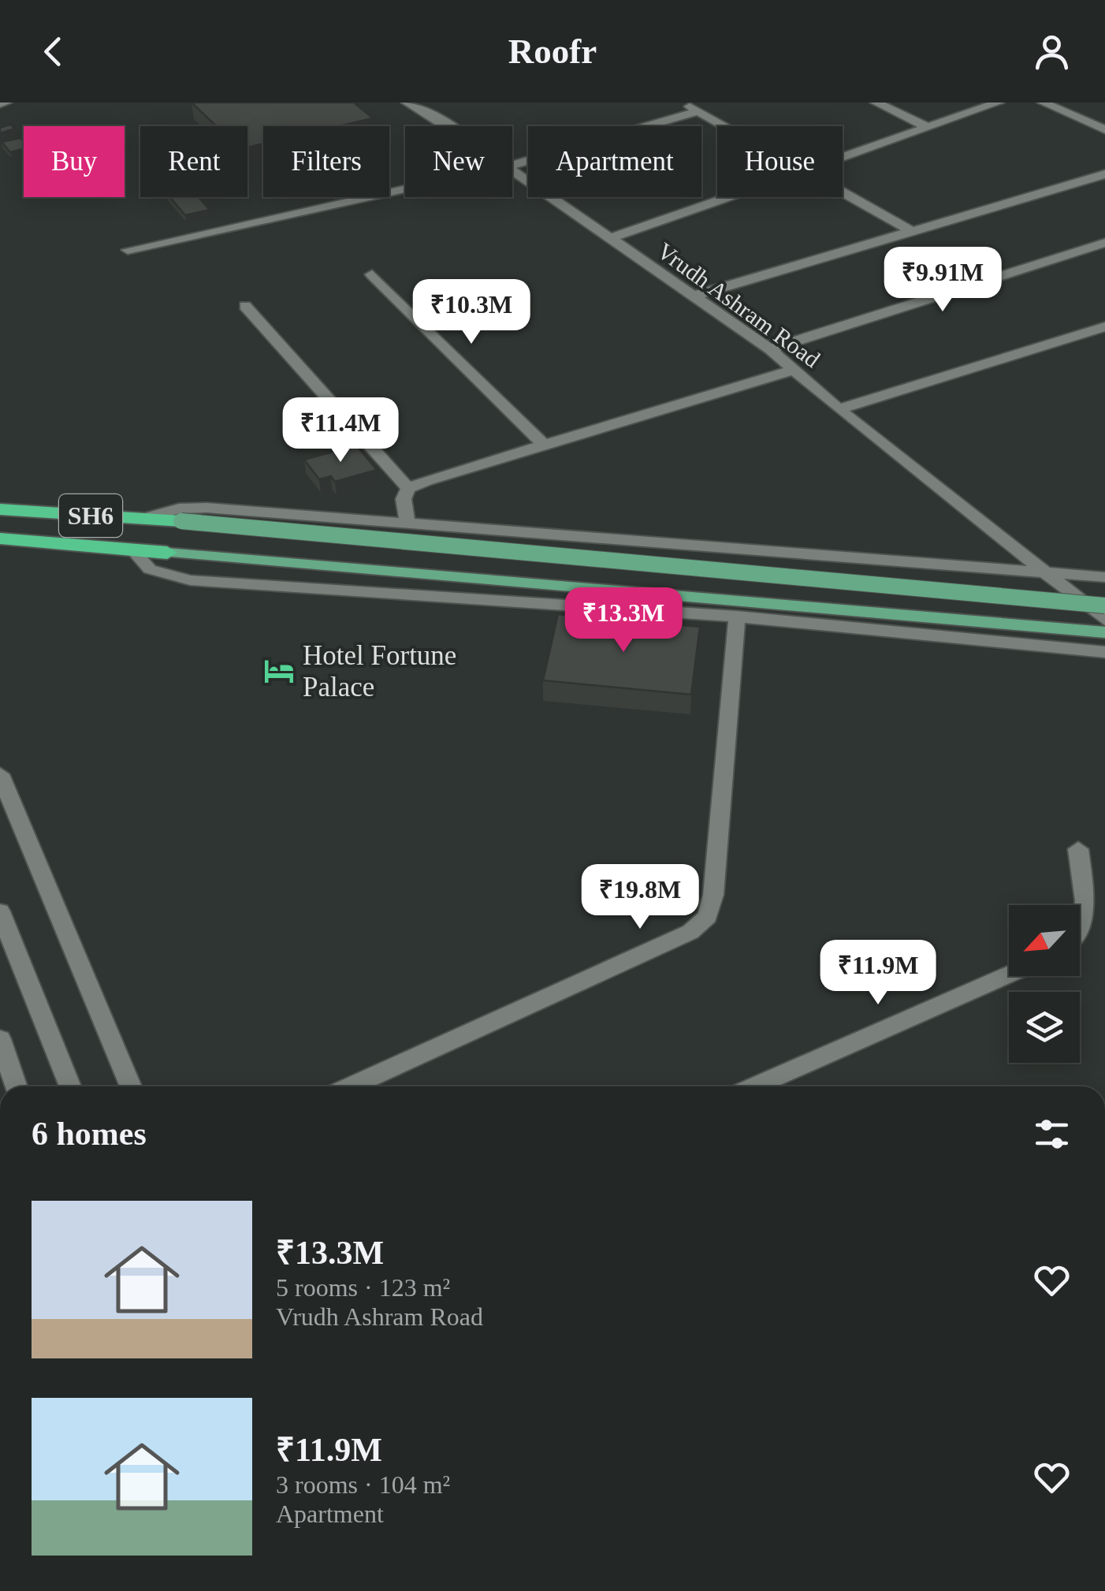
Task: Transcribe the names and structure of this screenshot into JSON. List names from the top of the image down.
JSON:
{
  "streets": {
    "highway": ["SH6"],
    "street": ["Vrudh Ashram Road"]
  },
  "places": {
    "hotel": ["Hotel Fortune Palace"]
  },
  "north": "bottom left",
  "page": {
    "header": "Roofr",
    "chip": [
      "Buy",
      "Rent",
      "Filters",
      "New",
      "Apartment",
      "House"
    ],
    "price": [
      "₹9.91M",
      "₹10.3M",
      "₹11.4M",
      "₹13.3M",
      "₹19.8M",
      "₹11.9M"
    ],
    "heading": "6 homes",
    "list": [
      {
        "name": "₹13.3M",
        "note": "5 rooms · 123 m² · Vrudh Ashram Road"
      },
      {
        "name": "₹11.9M",
        "note": "3 rooms · 104 m² · Apartment"
      }
    ]
  }
}
